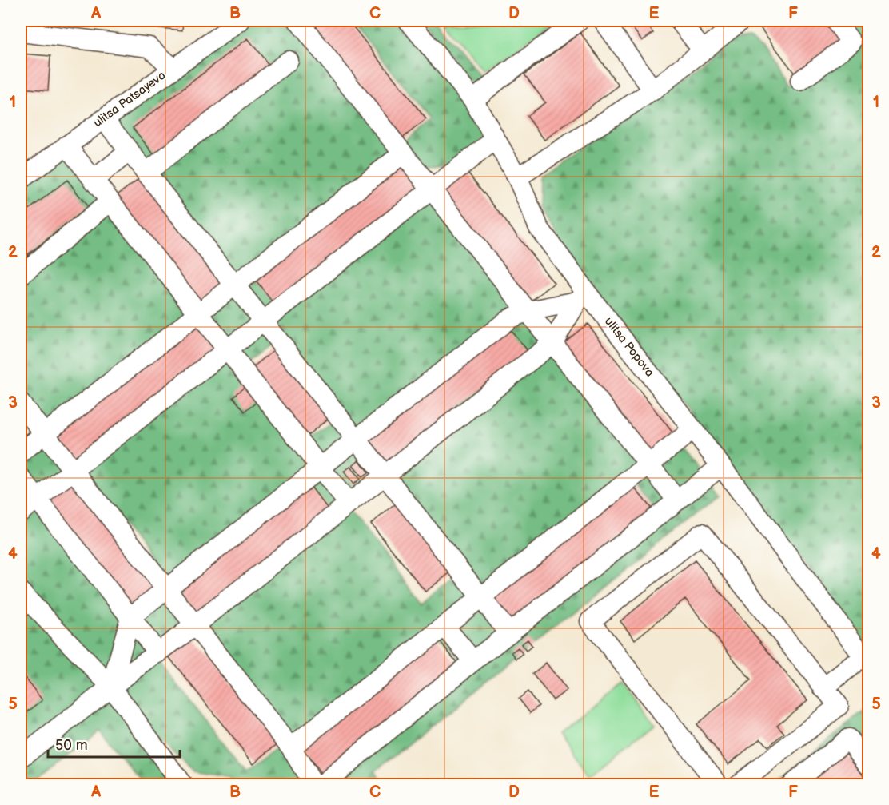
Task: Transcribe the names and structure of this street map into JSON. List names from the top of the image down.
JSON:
{
  "streets": {
    "street": ["ulitsa Patsayeva", "ulitsa Popova"]
  },
  "scale_bar": "50 m",
  "grid": {
    "columns": [
      "A",
      "B",
      "C",
      "D",
      "E",
      "F"
    ],
    "rows": [
      "1",
      "2",
      "3",
      "4",
      "5"
    ]
  }
}
